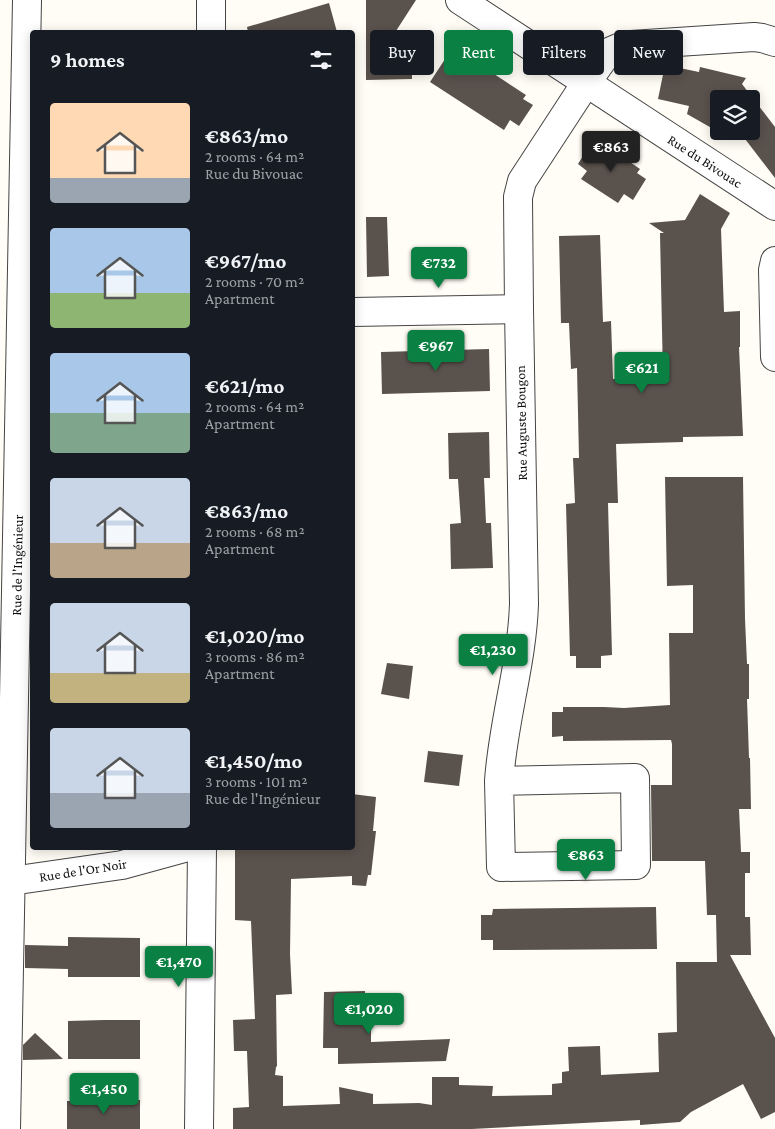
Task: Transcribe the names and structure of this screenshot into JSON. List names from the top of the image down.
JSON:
{
  "streets": {
    "street": [
      "Rue du Bivouac",
      "Rue Auguste Bougon",
      "Rue de l'Ingénieur",
      "Rue de l'Or Noir"
    ]
  },
  "crossings": [
    ["Rue du Bivouac", "Rue Auguste Bougon"],
    ["Rue de l'Ingénieur", "Rue de l'Or Noir"]
  ],
  "page": {
    "chip": [
      "Buy",
      "Rent",
      "Filters",
      "New"
    ],
    "heading": "9 homes",
    "list": [
      {
        "name": "€863/mo",
        "note": "2 rooms · 64 m² · Rue du Bivouac"
      },
      {
        "name": "€967/mo",
        "note": "2 rooms · 70 m² · Apartment"
      },
      {
        "name": "€621/mo",
        "note": "2 rooms · 64 m² · Apartment"
      },
      {
        "name": "€863/mo",
        "note": "2 rooms · 68 m² · Apartment"
      },
      {
        "name": "€1,020/mo",
        "note": "3 rooms · 86 m² · Apartment"
      },
      {
        "name": "€1,450/mo",
        "note": "3 rooms · 101 m² · Rue de l'Ingénieur"
      }
    ],
    "price": [
      "€863",
      "€732",
      "€967",
      "€621",
      "€1,230",
      "€863",
      "€1,470",
      "€1,020",
      "€1,450"
    ]
  }
}
